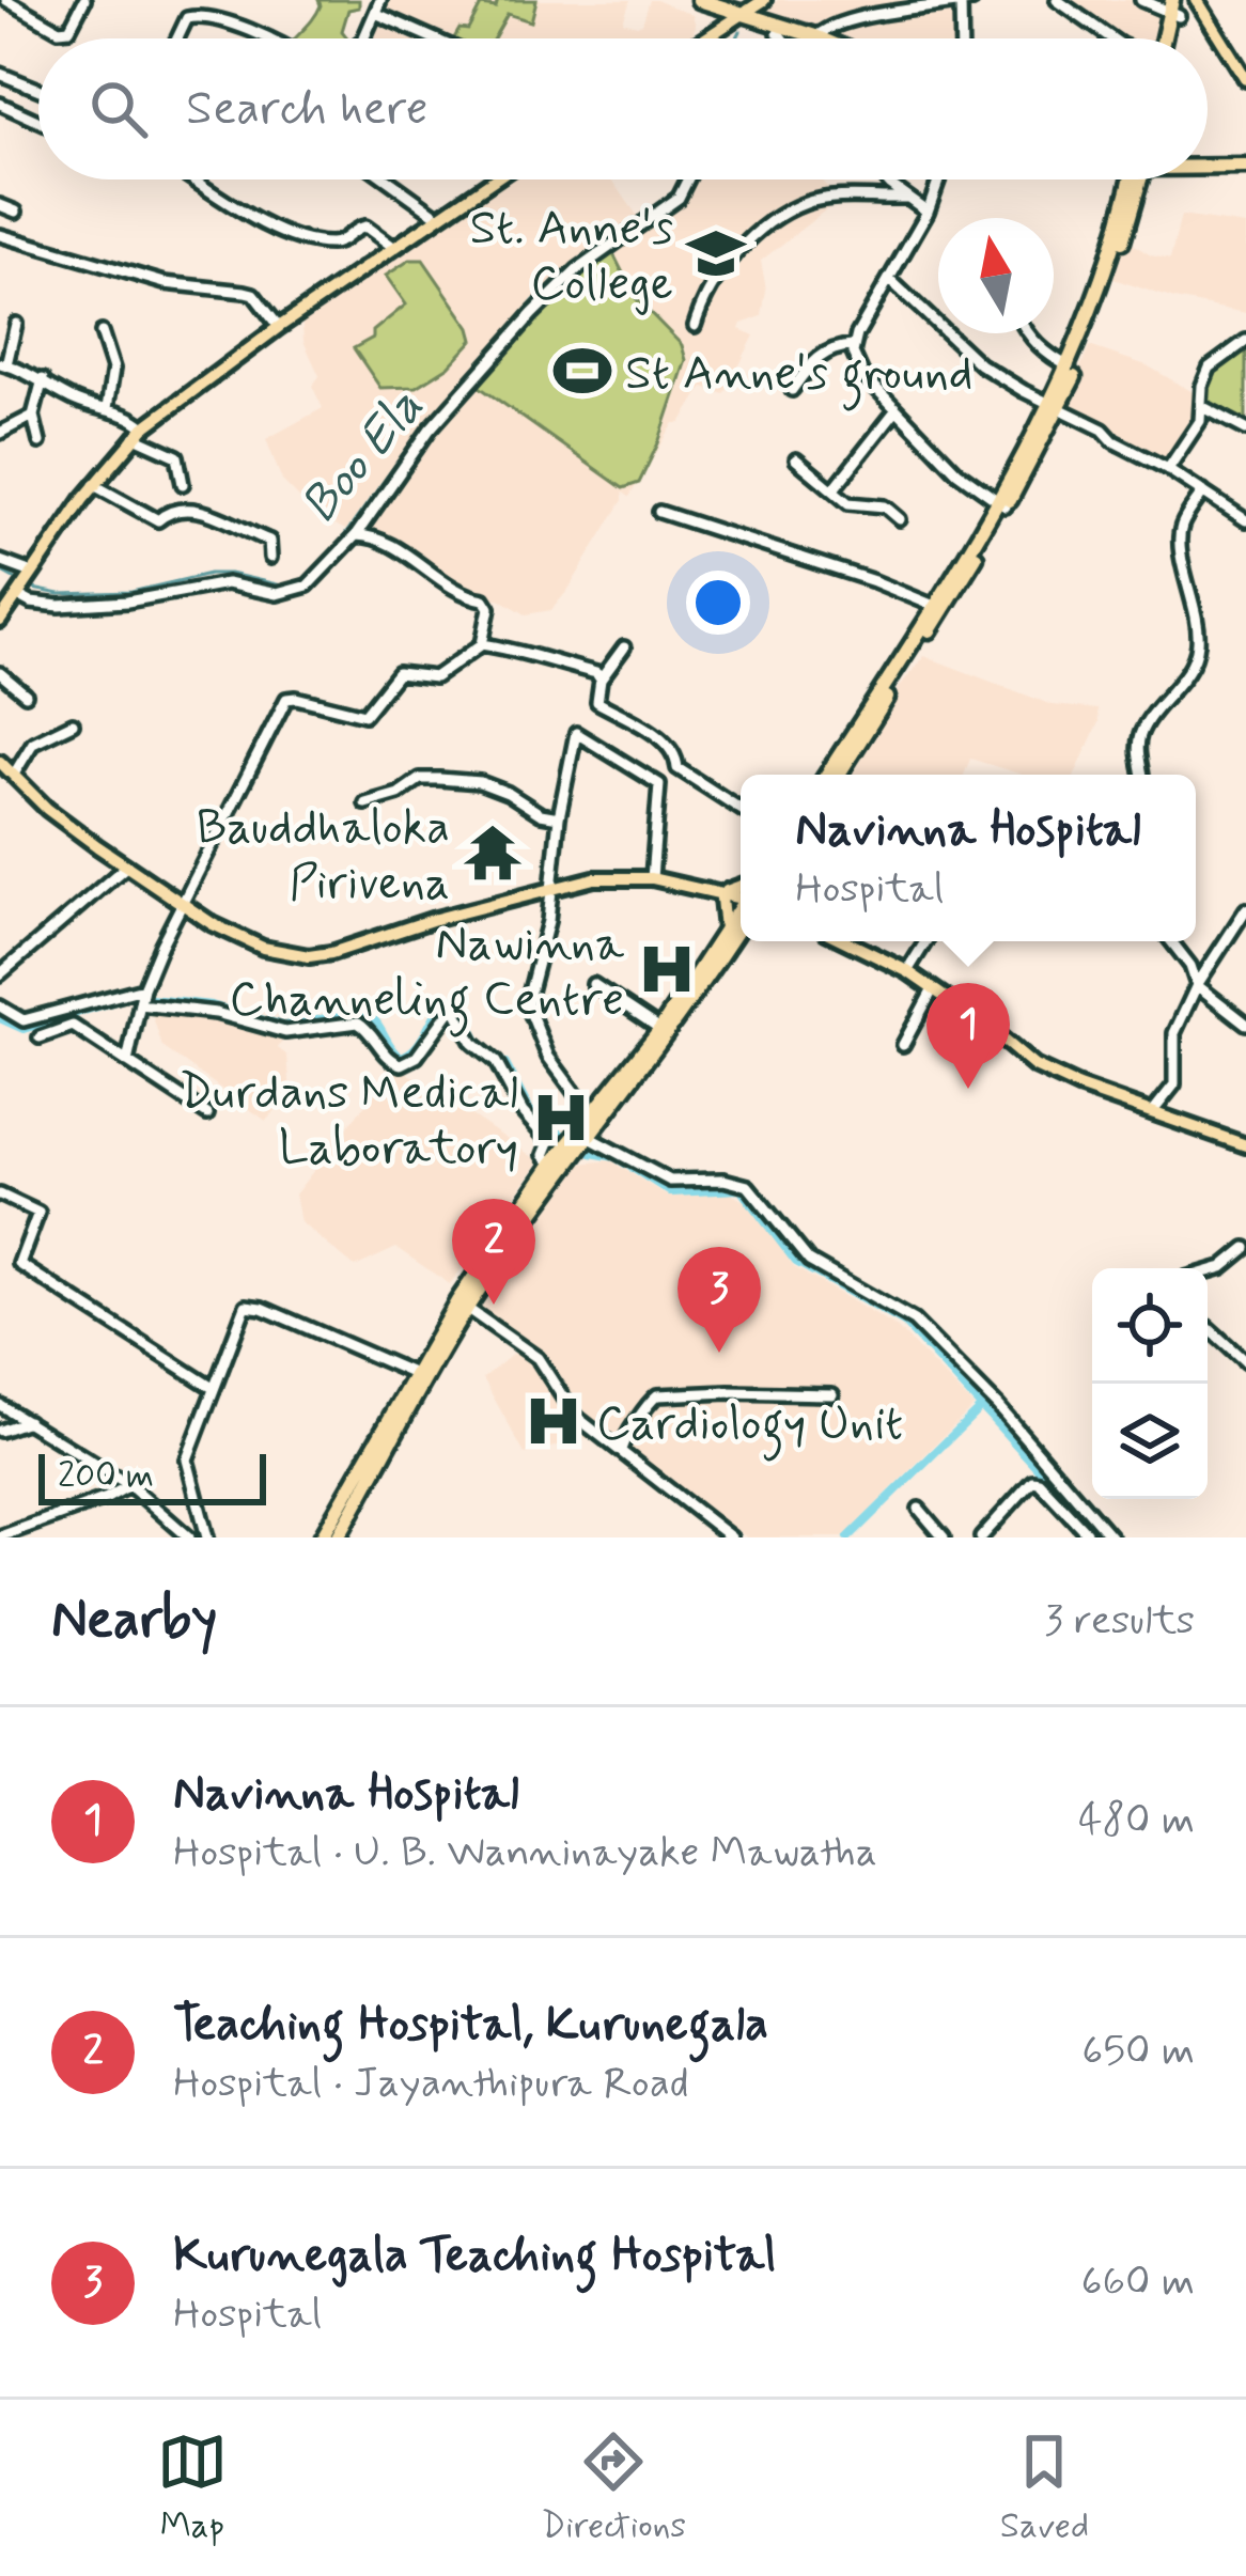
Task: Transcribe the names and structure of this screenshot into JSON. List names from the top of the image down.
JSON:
{
  "water": ["Boo Ela"],
  "places": {
    "school or university": ["St. Anne's College"],
    "sports": ["St Anne's ground"],
    "temple": ["Bauddhaloka Pirivena"],
    "hospital": ["Nawinna Channeling Centre", "Durdans Medical Laboratory", "Cardiology Unit"]
  },
  "scale_bar": "200 m",
  "north": "top",
  "page": {
    "search": "Search here",
    "popup": ["Navinna Hospital", "Hospital"],
    "pins": ["1", "2", "3"],
    "scale": "200 m",
    "heading": ["Nearby", "3 results"],
    "list": [
      {
        "mark": "1",
        "name": "Navinna Hospital",
        "note": "Hospital · U. B. Wanninayake Mawatha",
        "value": "480 m"
      },
      {
        "mark": "2",
        "name": "Teaching Hospital, Kurunegala",
        "note": "Hospital · Jayanthipura Road",
        "value": "650 m"
      },
      {
        "mark": "3",
        "name": "Kurunegala Teaching Hospital",
        "note": "Hospital",
        "value": "660 m"
      }
    ],
    "nav": ["Map", "Directions", "Saved"]
  }
}
